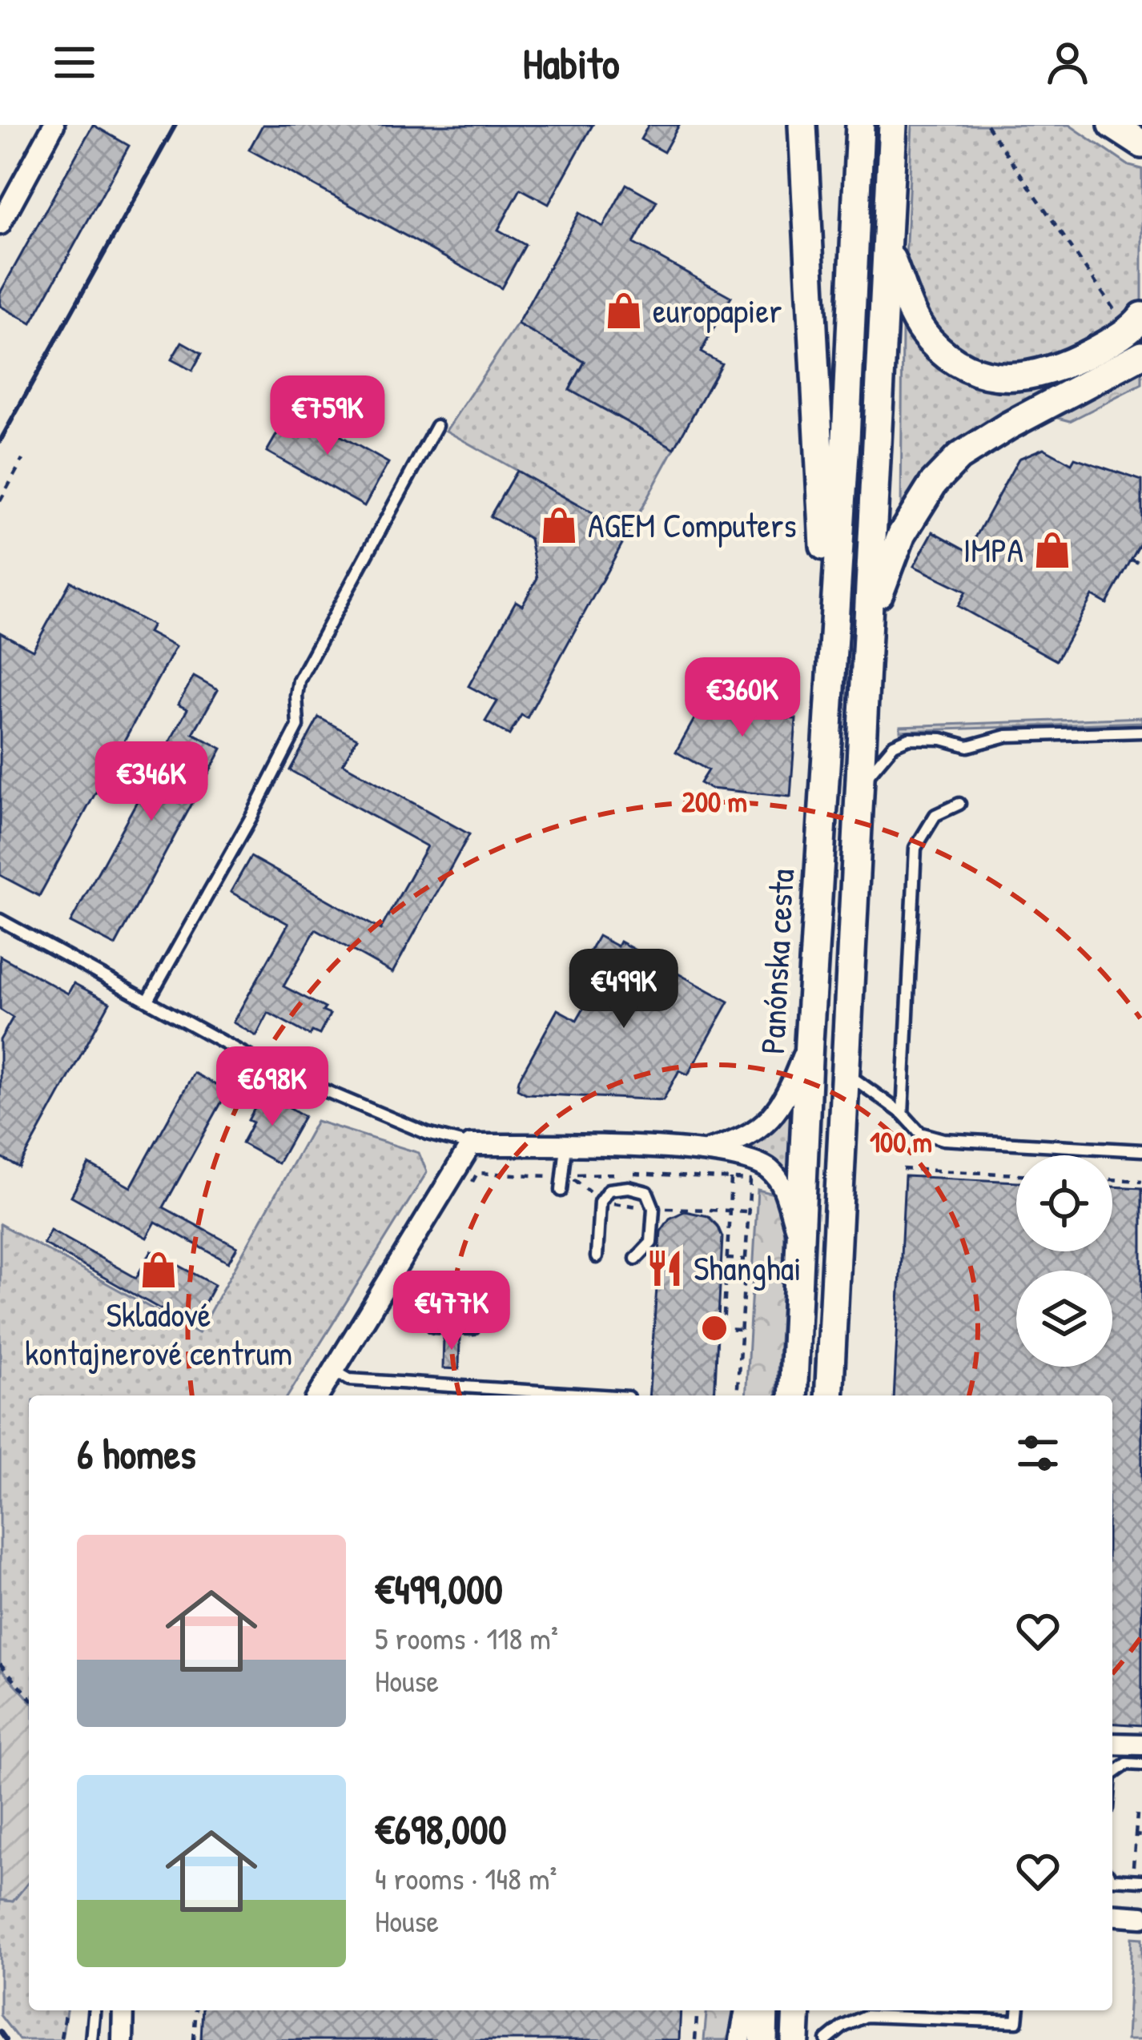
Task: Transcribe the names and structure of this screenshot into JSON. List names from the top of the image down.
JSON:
{
  "streets": {
    "main road": ["Panónska cesta"]
  },
  "places": {
    "shop": [
      "europapier",
      "AGEM Computers",
      "IMPA",
      "Skladové kontajnerové centrum"
    ],
    "restaurant": ["Shanghai"]
  },
  "page": {
    "header": "Habito",
    "price": [
      "€759K",
      "€360K",
      "€346K",
      "€499K",
      "€698K",
      "€477K"
    ],
    "heading": "6 homes",
    "list": [
      {
        "name": "€499,000",
        "note": "5 rooms · 118 m² · House"
      },
      {
        "name": "€698,000",
        "note": "4 rooms · 148 m² · House"
      }
    ]
  },
  "rings": ["200 m", "100 m"]
}
